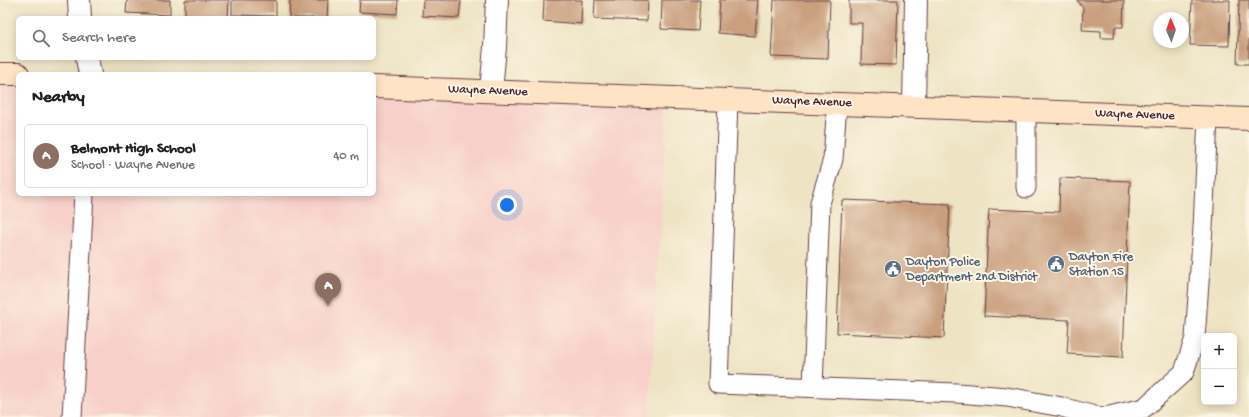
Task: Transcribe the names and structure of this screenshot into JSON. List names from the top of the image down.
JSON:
{
  "streets": {
    "main road": ["Wayne Avenue"]
  },
  "places": {
    "public building": ["Dayton Fire Station 15", "Dayton Police Department 2nd District"]
  },
  "north": "top",
  "page": {
    "search": "Search here",
    "heading": "Nearby",
    "list": [
      {
        "mark": "A",
        "name": "Belmont High School",
        "note": "School · Wayne Avenue",
        "value": "40 m"
      }
    ],
    "pins": "A",
    "map_buttons": ["+", "−"]
  }
}
